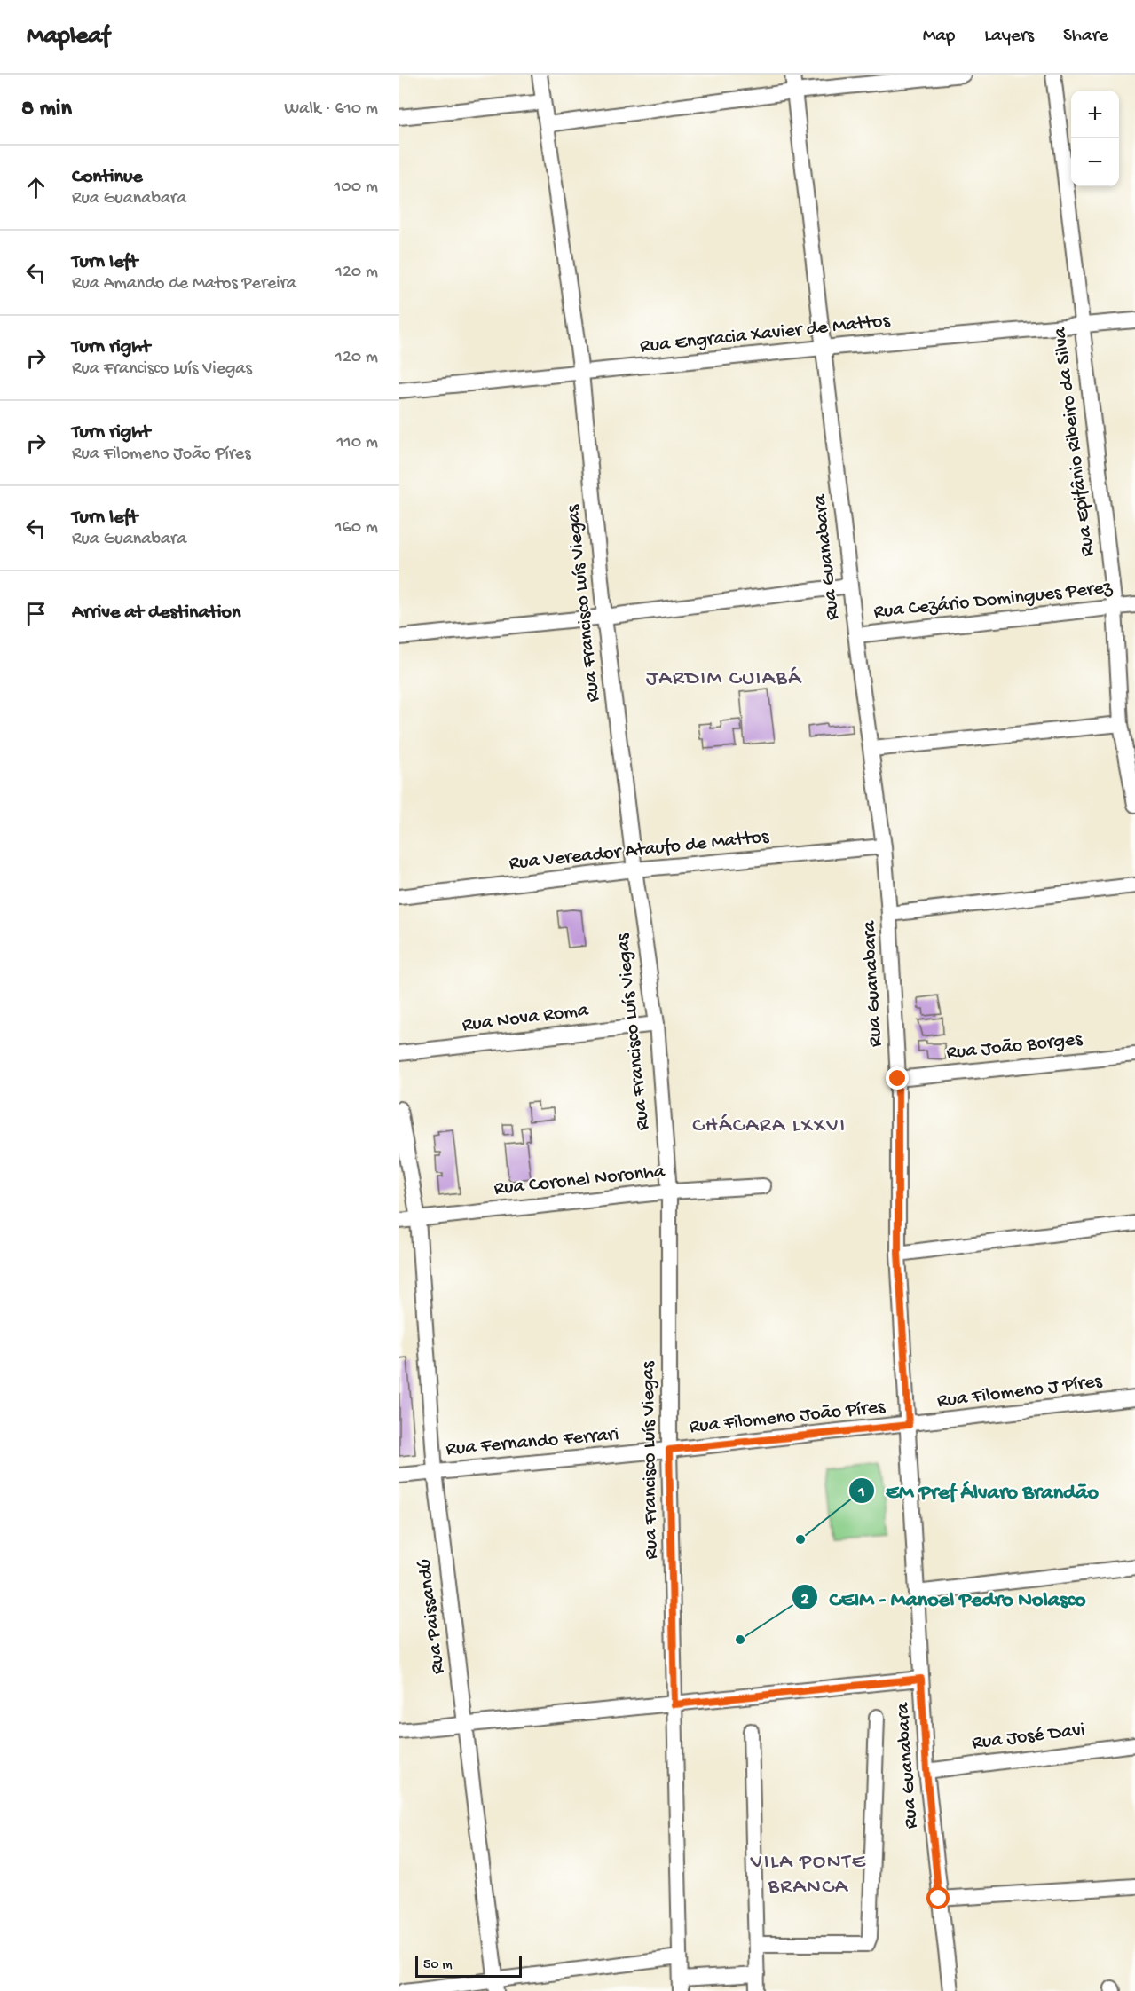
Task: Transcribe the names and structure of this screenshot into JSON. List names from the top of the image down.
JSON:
{
  "streets": {
    "street": [
      "Rua Engracia Xavier de Mattos",
      "Rua Epifânio Ribeiro da Silva",
      "Rua Guanabara",
      "Rua Cezário Domingues Perez",
      "Rua Francisco Luís Viegas",
      "Rua Vereador Ataufo de Mattos",
      "Rua Nova Roma",
      "Rua João Borges",
      "Rua Coronel Noronha",
      "Rua Filomeno J Píres",
      "Rua Filomeno João Píres",
      "Rua Fernando Ferrari",
      "Rua Paissandú",
      "Rua José Davi"
    ]
  },
  "crossings": [
    ["Rua Engracia Xavier de Mattos", "Rua Epifânio Ribeiro da Silva"],
    ["Rua Engracia Xavier de Mattos", "Rua Guanabara"],
    ["Rua Engracia Xavier de Mattos", "Rua Francisco Luís Viegas"],
    ["Rua Epifânio Ribeiro da Silva", "Rua Cezário Domingues Perez"],
    ["Rua Guanabara", "Rua Cezário Domingues Perez"],
    ["Rua Guanabara", "Rua Vereador Ataufo de Mattos"],
    ["Rua Guanabara", "Rua João Borges"],
    ["Rua Guanabara", "Rua Filomeno J Píres"],
    ["Rua Guanabara", "Rua Filomeno João Píres"],
    ["Rua Guanabara", "Rua José Davi"],
    ["Rua Cezário Domingues Perez", "Rua Francisco Luís Viegas"],
    ["Rua Francisco Luís Viegas", "Rua Vereador Ataufo de Mattos"],
    ["Rua Francisco Luís Viegas", "Rua Nova Roma"],
    ["Rua Francisco Luís Viegas", "Rua Coronel Noronha"],
    ["Rua Francisco Luís Viegas", "Rua Filomeno João Píres"],
    ["Rua Francisco Luís Viegas", "Rua Fernando Ferrari"],
    ["Rua Coronel Noronha", "Rua Paissandú"],
    ["Rua Filomeno J Píres", "Rua Filomeno João Píres"],
    ["Rua Filomeno João Píres", "Rua Fernando Ferrari"],
    ["Rua Fernando Ferrari", "Rua Paissandú"]
  ],
  "districts": ["JARDIM CUIABÁ", "CHÁCARA LXXVI", "VILA PONTE BRANCA"],
  "places": ["EM Pref Álvaro Brandão", "CEIM - Manoel Pedro Nolasco"],
  "scale_bar": "50 m",
  "page": {
    "header": "Mapleaf",
    "nav": ["Map", "Layers", "Share"],
    "heading": ["8 min", "Walk · 610 m"],
    "map_buttons": ["+", "−"],
    "list": [
      ["Continue", "Rua Guanabara", "100 m"],
      ["Turn left", "Rua Amando de Matos Pereira", "120 m"],
      ["Turn right", "Rua Francisco Luís Viegas", "120 m"],
      ["Turn right", "Rua Filomeno João Píres", "110 m"],
      ["Turn left", "Rua Guanabara", "160 m"],
      "Arrive at destination"
    ],
    "scale": "50 m"
  }
}
